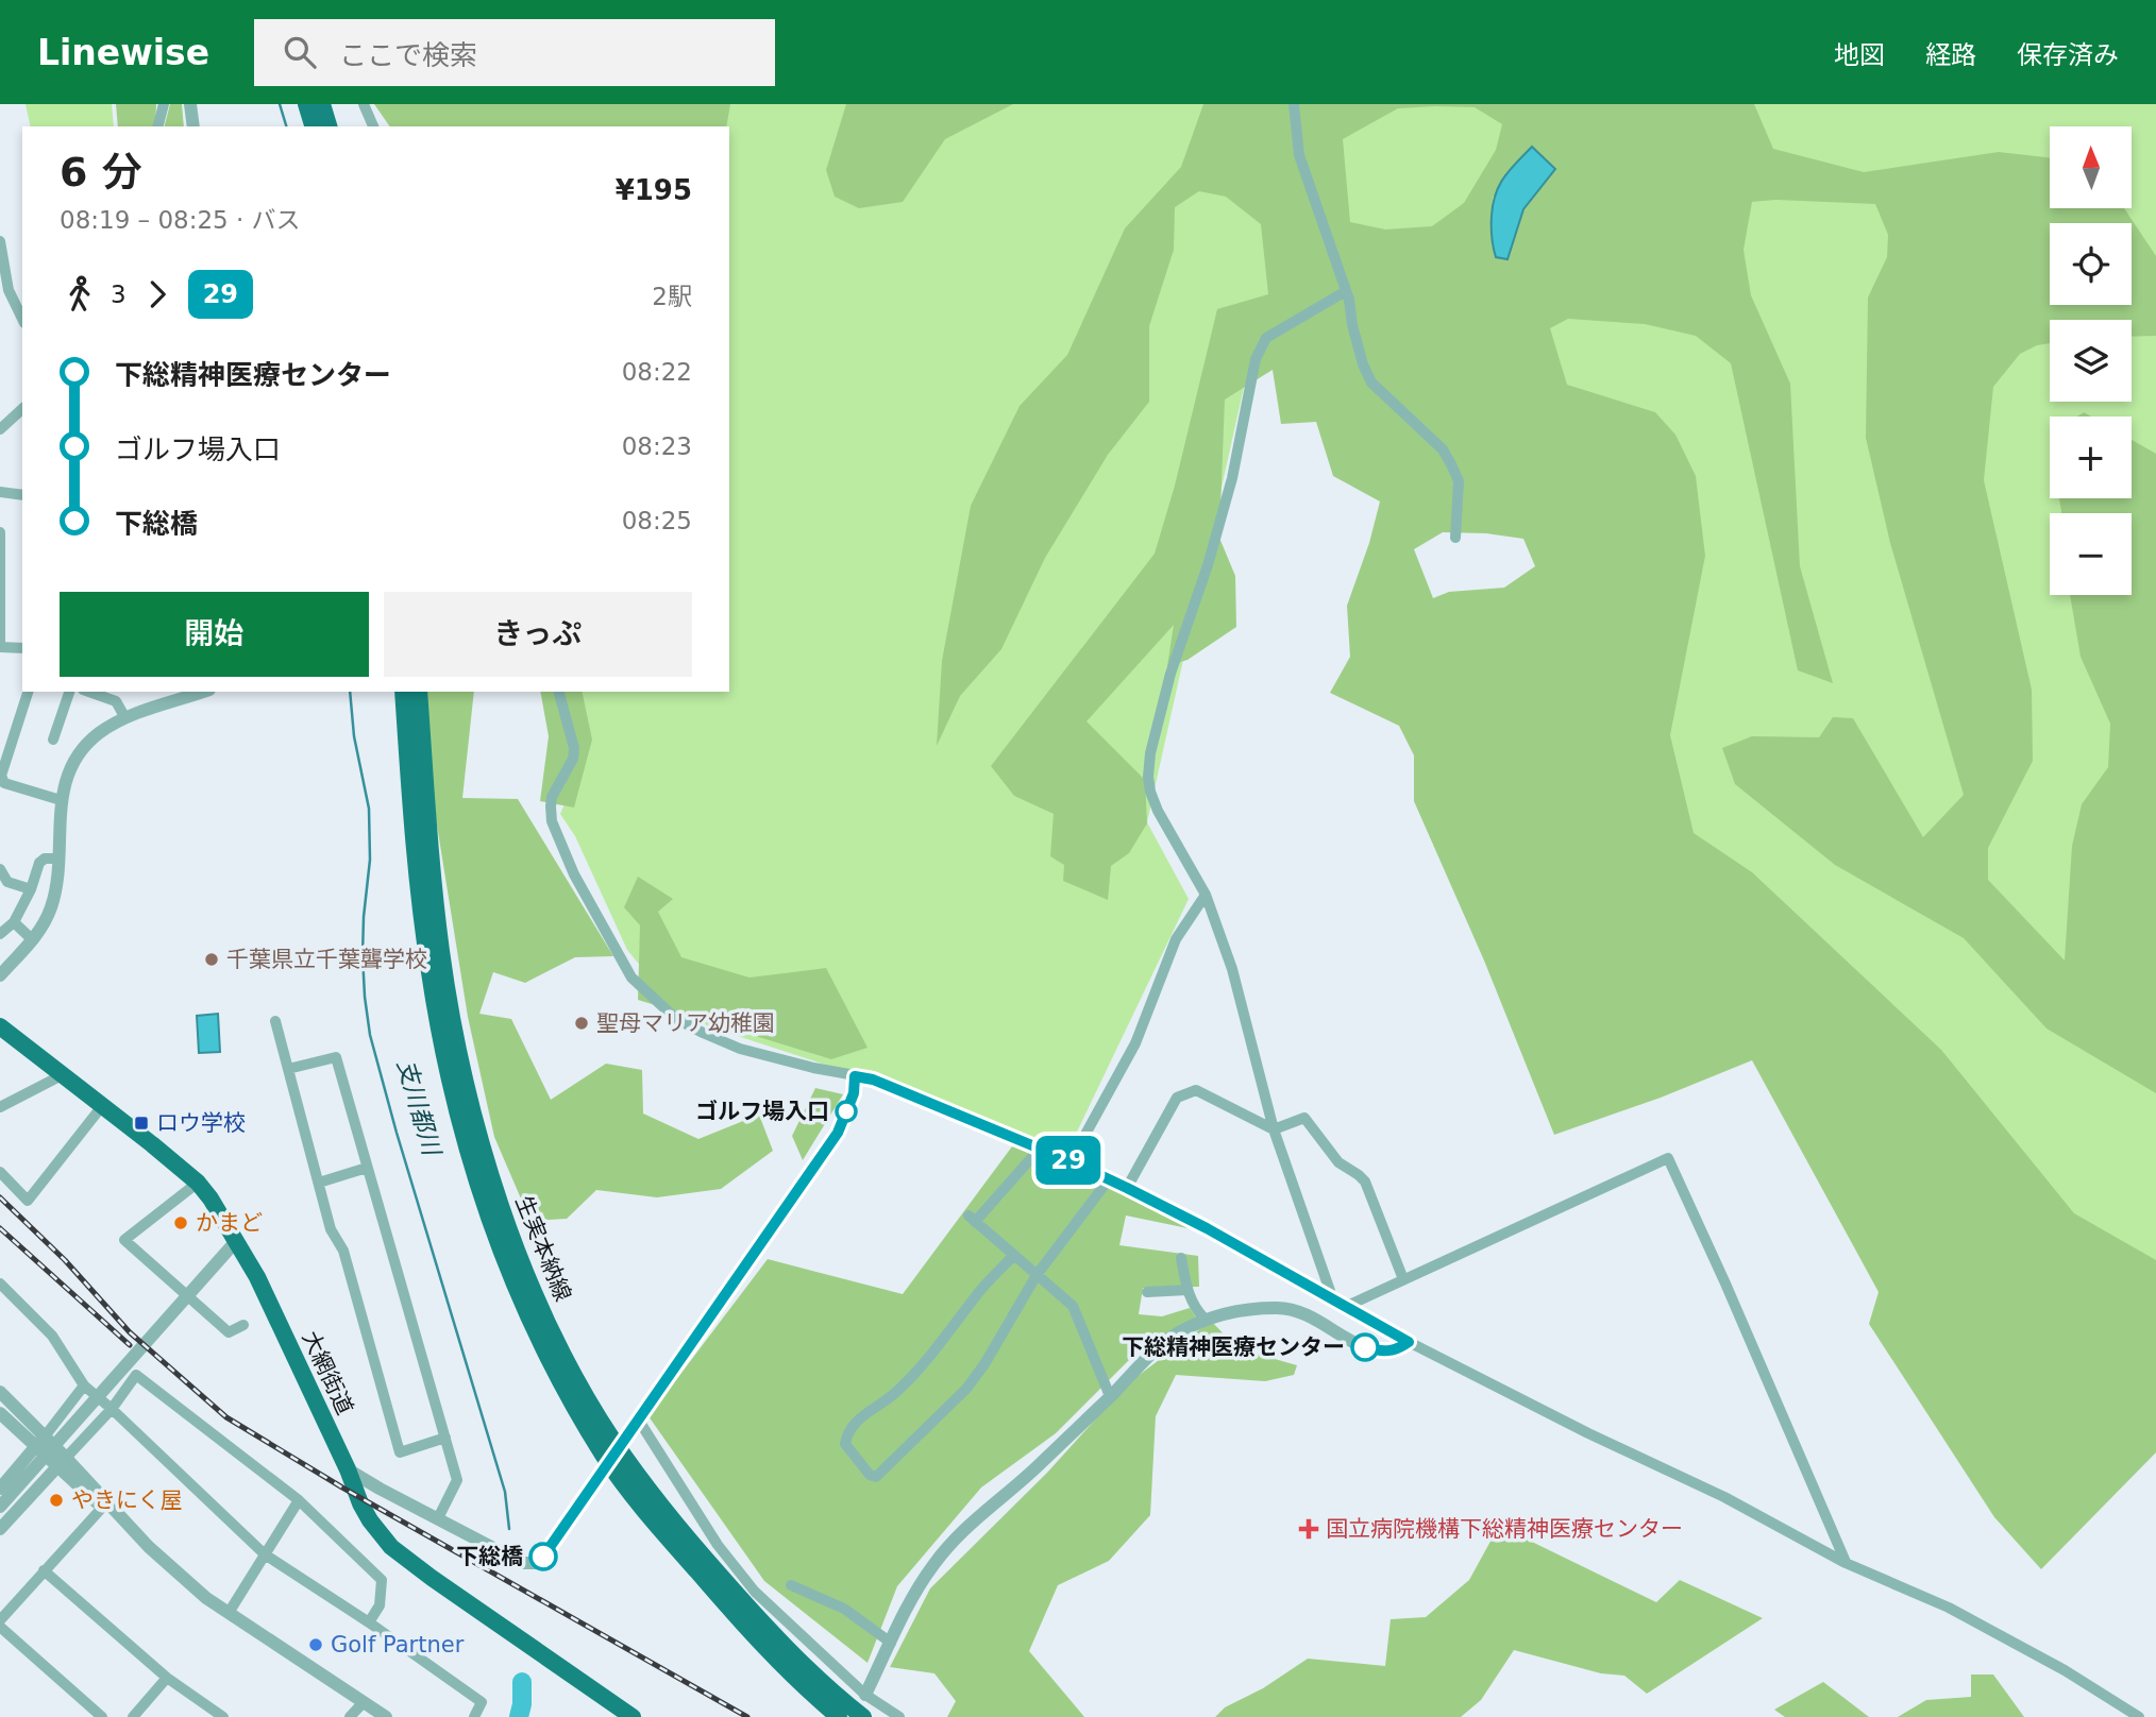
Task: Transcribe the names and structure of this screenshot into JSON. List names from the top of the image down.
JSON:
{
  "streets": {
    "main road": ["生実本納線", "大網街道"]
  },
  "water": ["支川都川"],
  "places": {
    "other": [
      "千葉県立千葉聾学校",
      "聖母マリア幼稚園",
      "ゴルフ場入口",
      "かまど",
      "下総精神医療センター",
      "やきにく屋",
      "下総橋",
      "Golf Partner"
    ],
    "transit": ["ロウ学校"],
    "health": ["国立病院機構下総精神医療センター"]
  },
  "lines": ["bus line 29"],
  "north": "top",
  "page": {
    "header": "Linewise",
    "search": "ここで検索",
    "nav": ["地図", "経路", "保存済み"],
    "on_map": "29",
    "map_buttons": ["+", "−"],
    "heading": ["6 分", "08:19 – 08:25 · バス", "¥195"],
    "legs": ["3", "29", "2駅"],
    "list": [
      {
        "name": "下総精神医療センター",
        "value": "08:22"
      },
      {
        "name": "ゴルフ場入口",
        "value": "08:23"
      },
      {
        "name": "下総橋",
        "value": "08:25"
      }
    ],
    "buttons": ["開始", "きっぷ"]
  }
}
